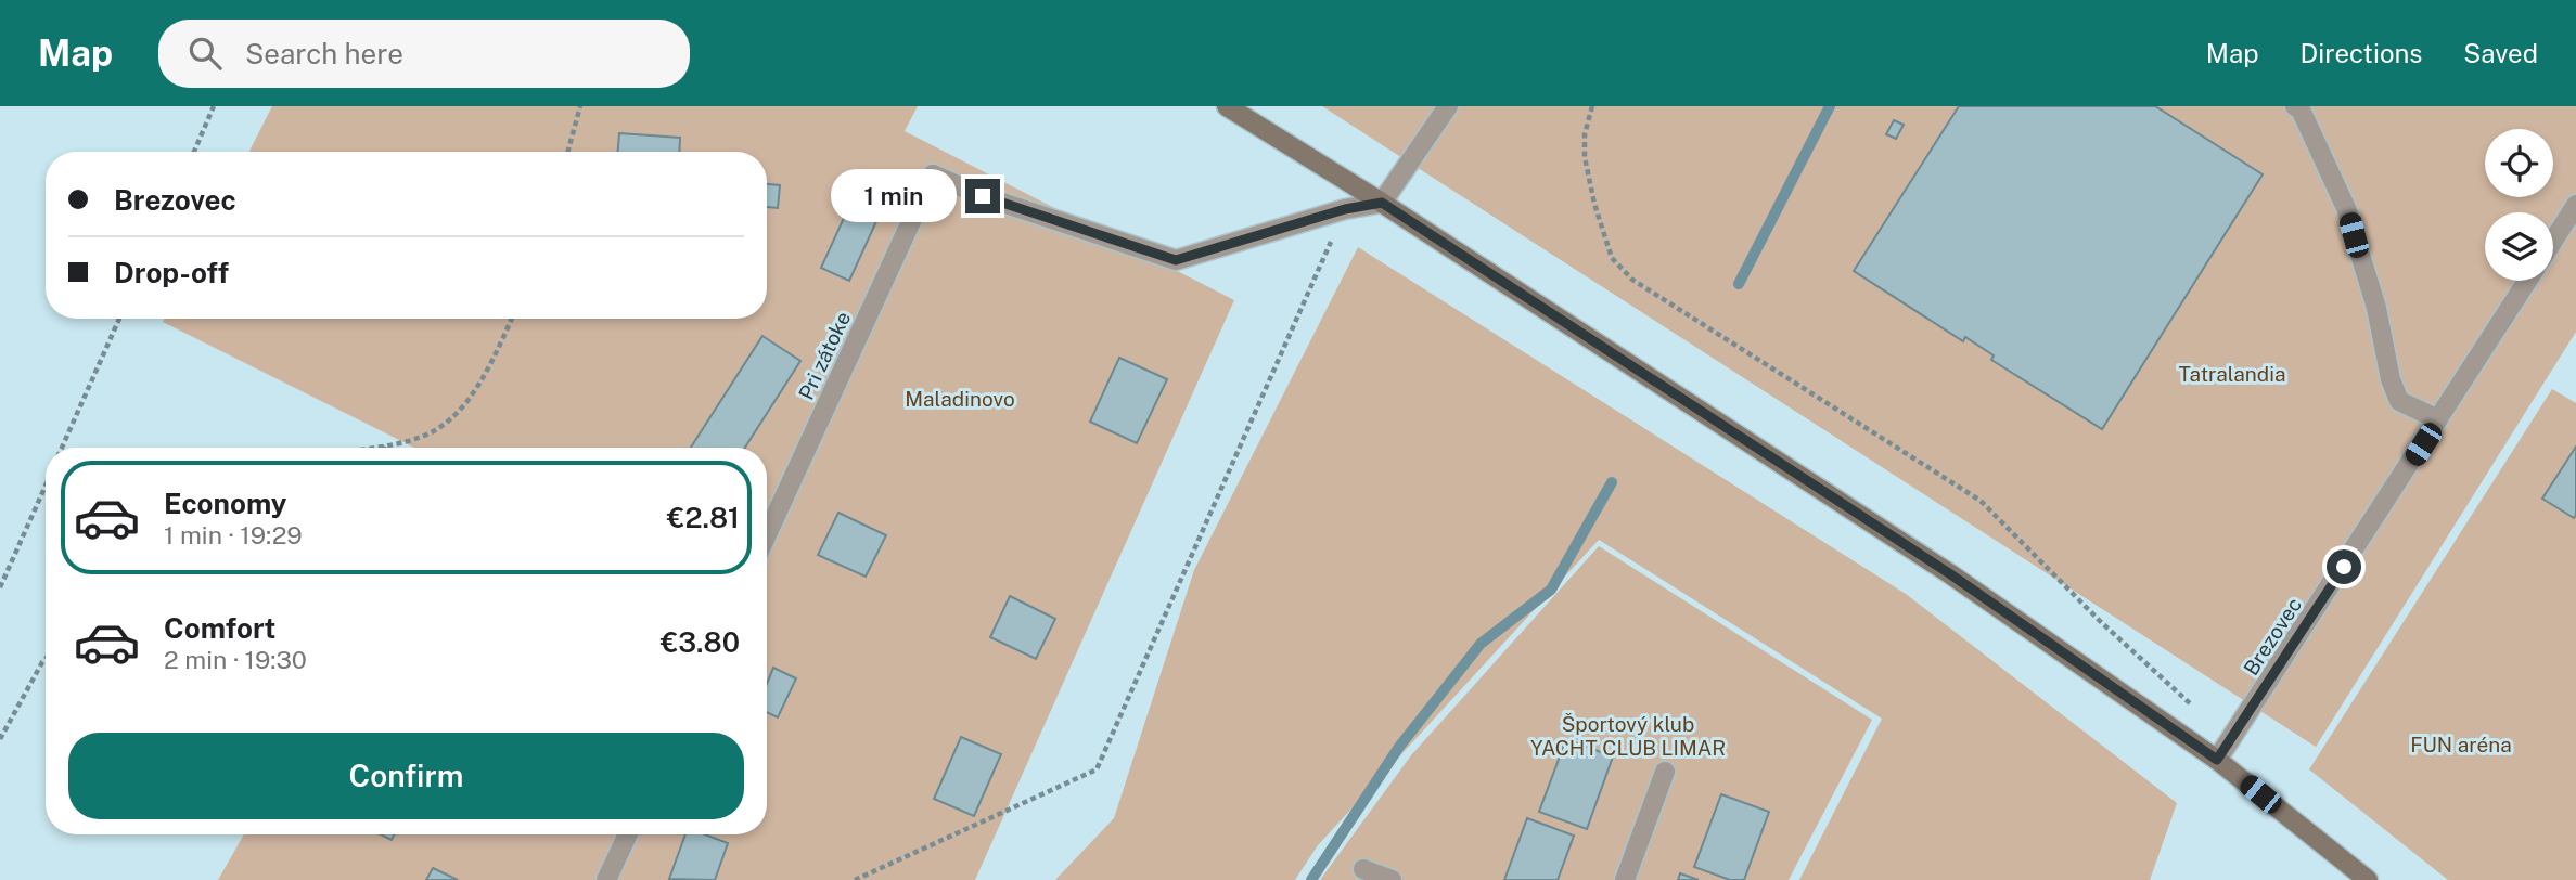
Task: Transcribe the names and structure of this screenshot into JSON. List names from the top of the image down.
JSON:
{
  "streets": {
    "street": ["Pri zátoke", "Brezovec"]
  },
  "parks": [
    "Tatralandia",
    "Maladinovo",
    "Športový klub YACHT CLUB LIMAR",
    "FUN aréna"
  ],
  "page": {
    "header": "Map",
    "search": "Search here",
    "nav": ["Map", "Directions", "Saved"],
    "banner": ["Brezovec", "Drop-off"],
    "bubble": "1 min",
    "list": [
      {
        "name": "Economy",
        "note": "1 min · 19:29",
        "value": "€2.81"
      },
      {
        "name": "Comfort",
        "note": "2 min · 19:30",
        "value": "€3.80"
      }
    ],
    "buttons": "Confirm"
  }
}
